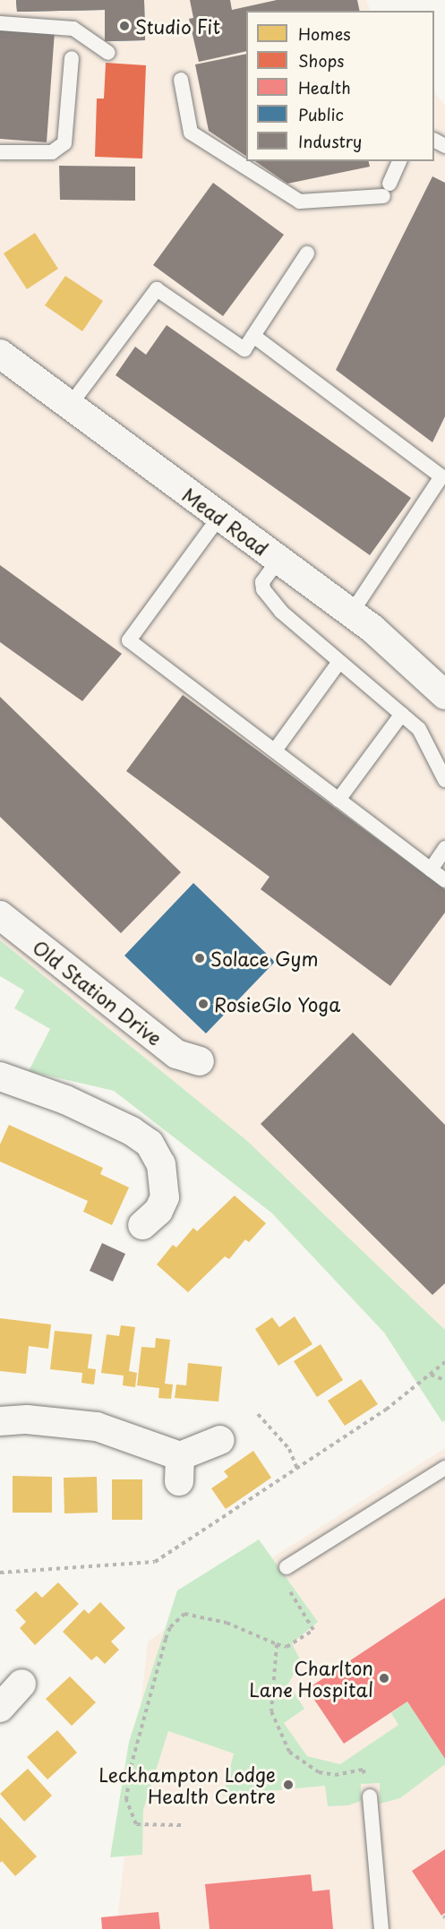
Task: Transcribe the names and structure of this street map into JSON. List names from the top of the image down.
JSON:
{
  "streets": {
    "street": ["Mead Road", "Old Station Drive"]
  },
  "places": [
    "Studio Fit",
    "Solace Gym",
    "RosieGlo Yoga",
    "Charlton Lane Hospital",
    "Leckhampton Lodge Health Centre"
  ],
  "legend": [
    "Homes",
    "Shops",
    "Health",
    "Public",
    "Industry"
  ]
}
